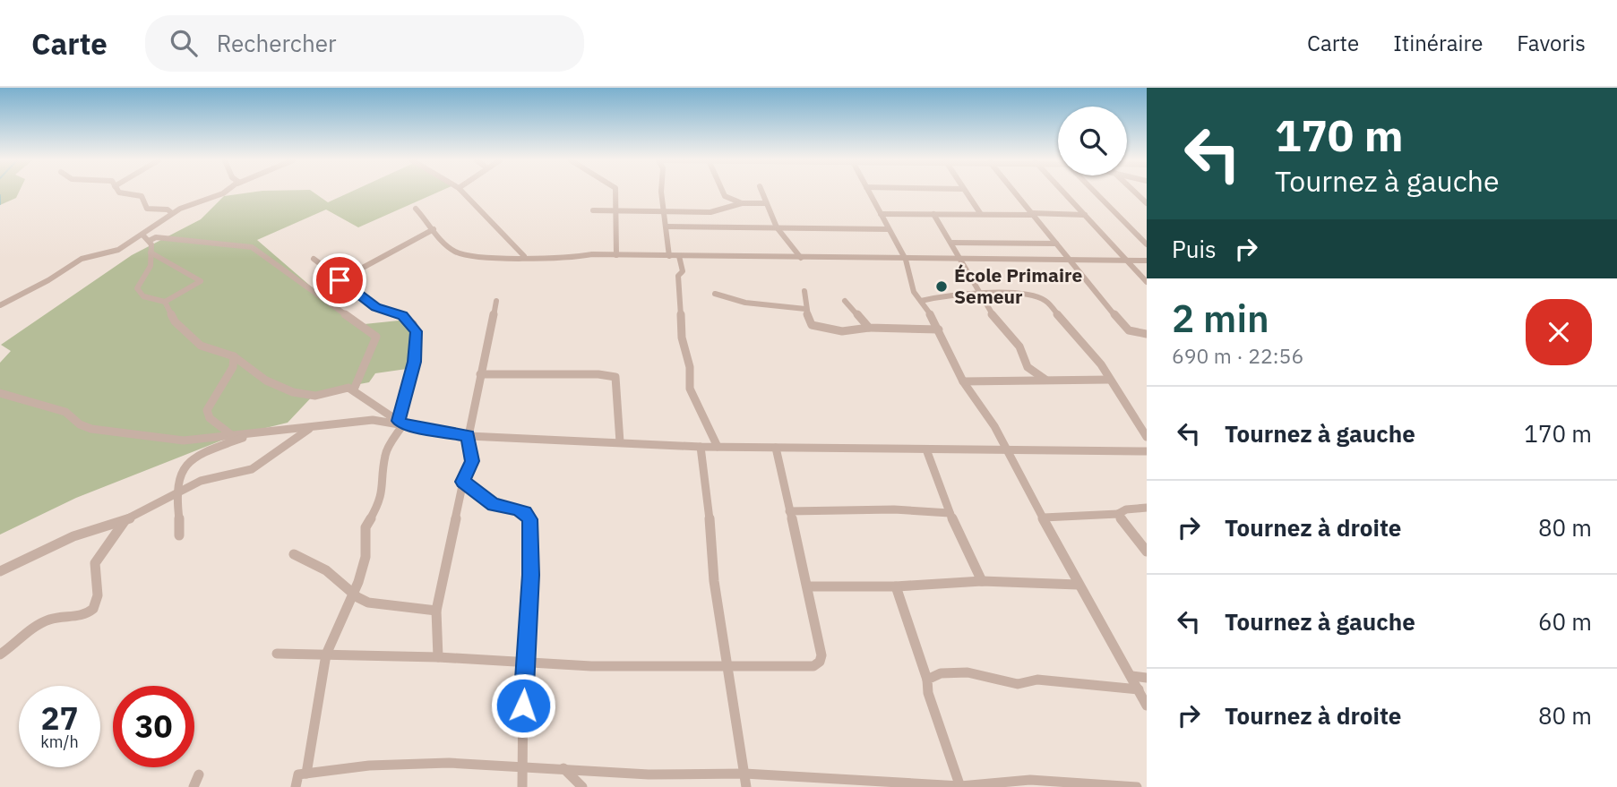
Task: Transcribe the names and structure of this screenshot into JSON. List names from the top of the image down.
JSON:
{
  "places": ["École Primaire Semeur"],
  "page": {
    "header": "Carte",
    "search": "Rechercher",
    "nav": ["Carte", "Itinéraire", "Favoris"],
    "turn": ["170 m", "Tournez à gauche"],
    "then": "Puis",
    "heading": ["2 min", "690 m · 22:56"],
    "list": [
      {
        "name": "Tournez à gauche",
        "value": "170 m"
      },
      {
        "name": "Tournez à droite",
        "value": "80 m"
      },
      {
        "name": "Tournez à gauche",
        "value": "60 m"
      },
      {
        "name": "Tournez à droite",
        "value": "80 m"
      }
    ],
    "speed": "27 km/h",
    "limit": "30"
  }
}
